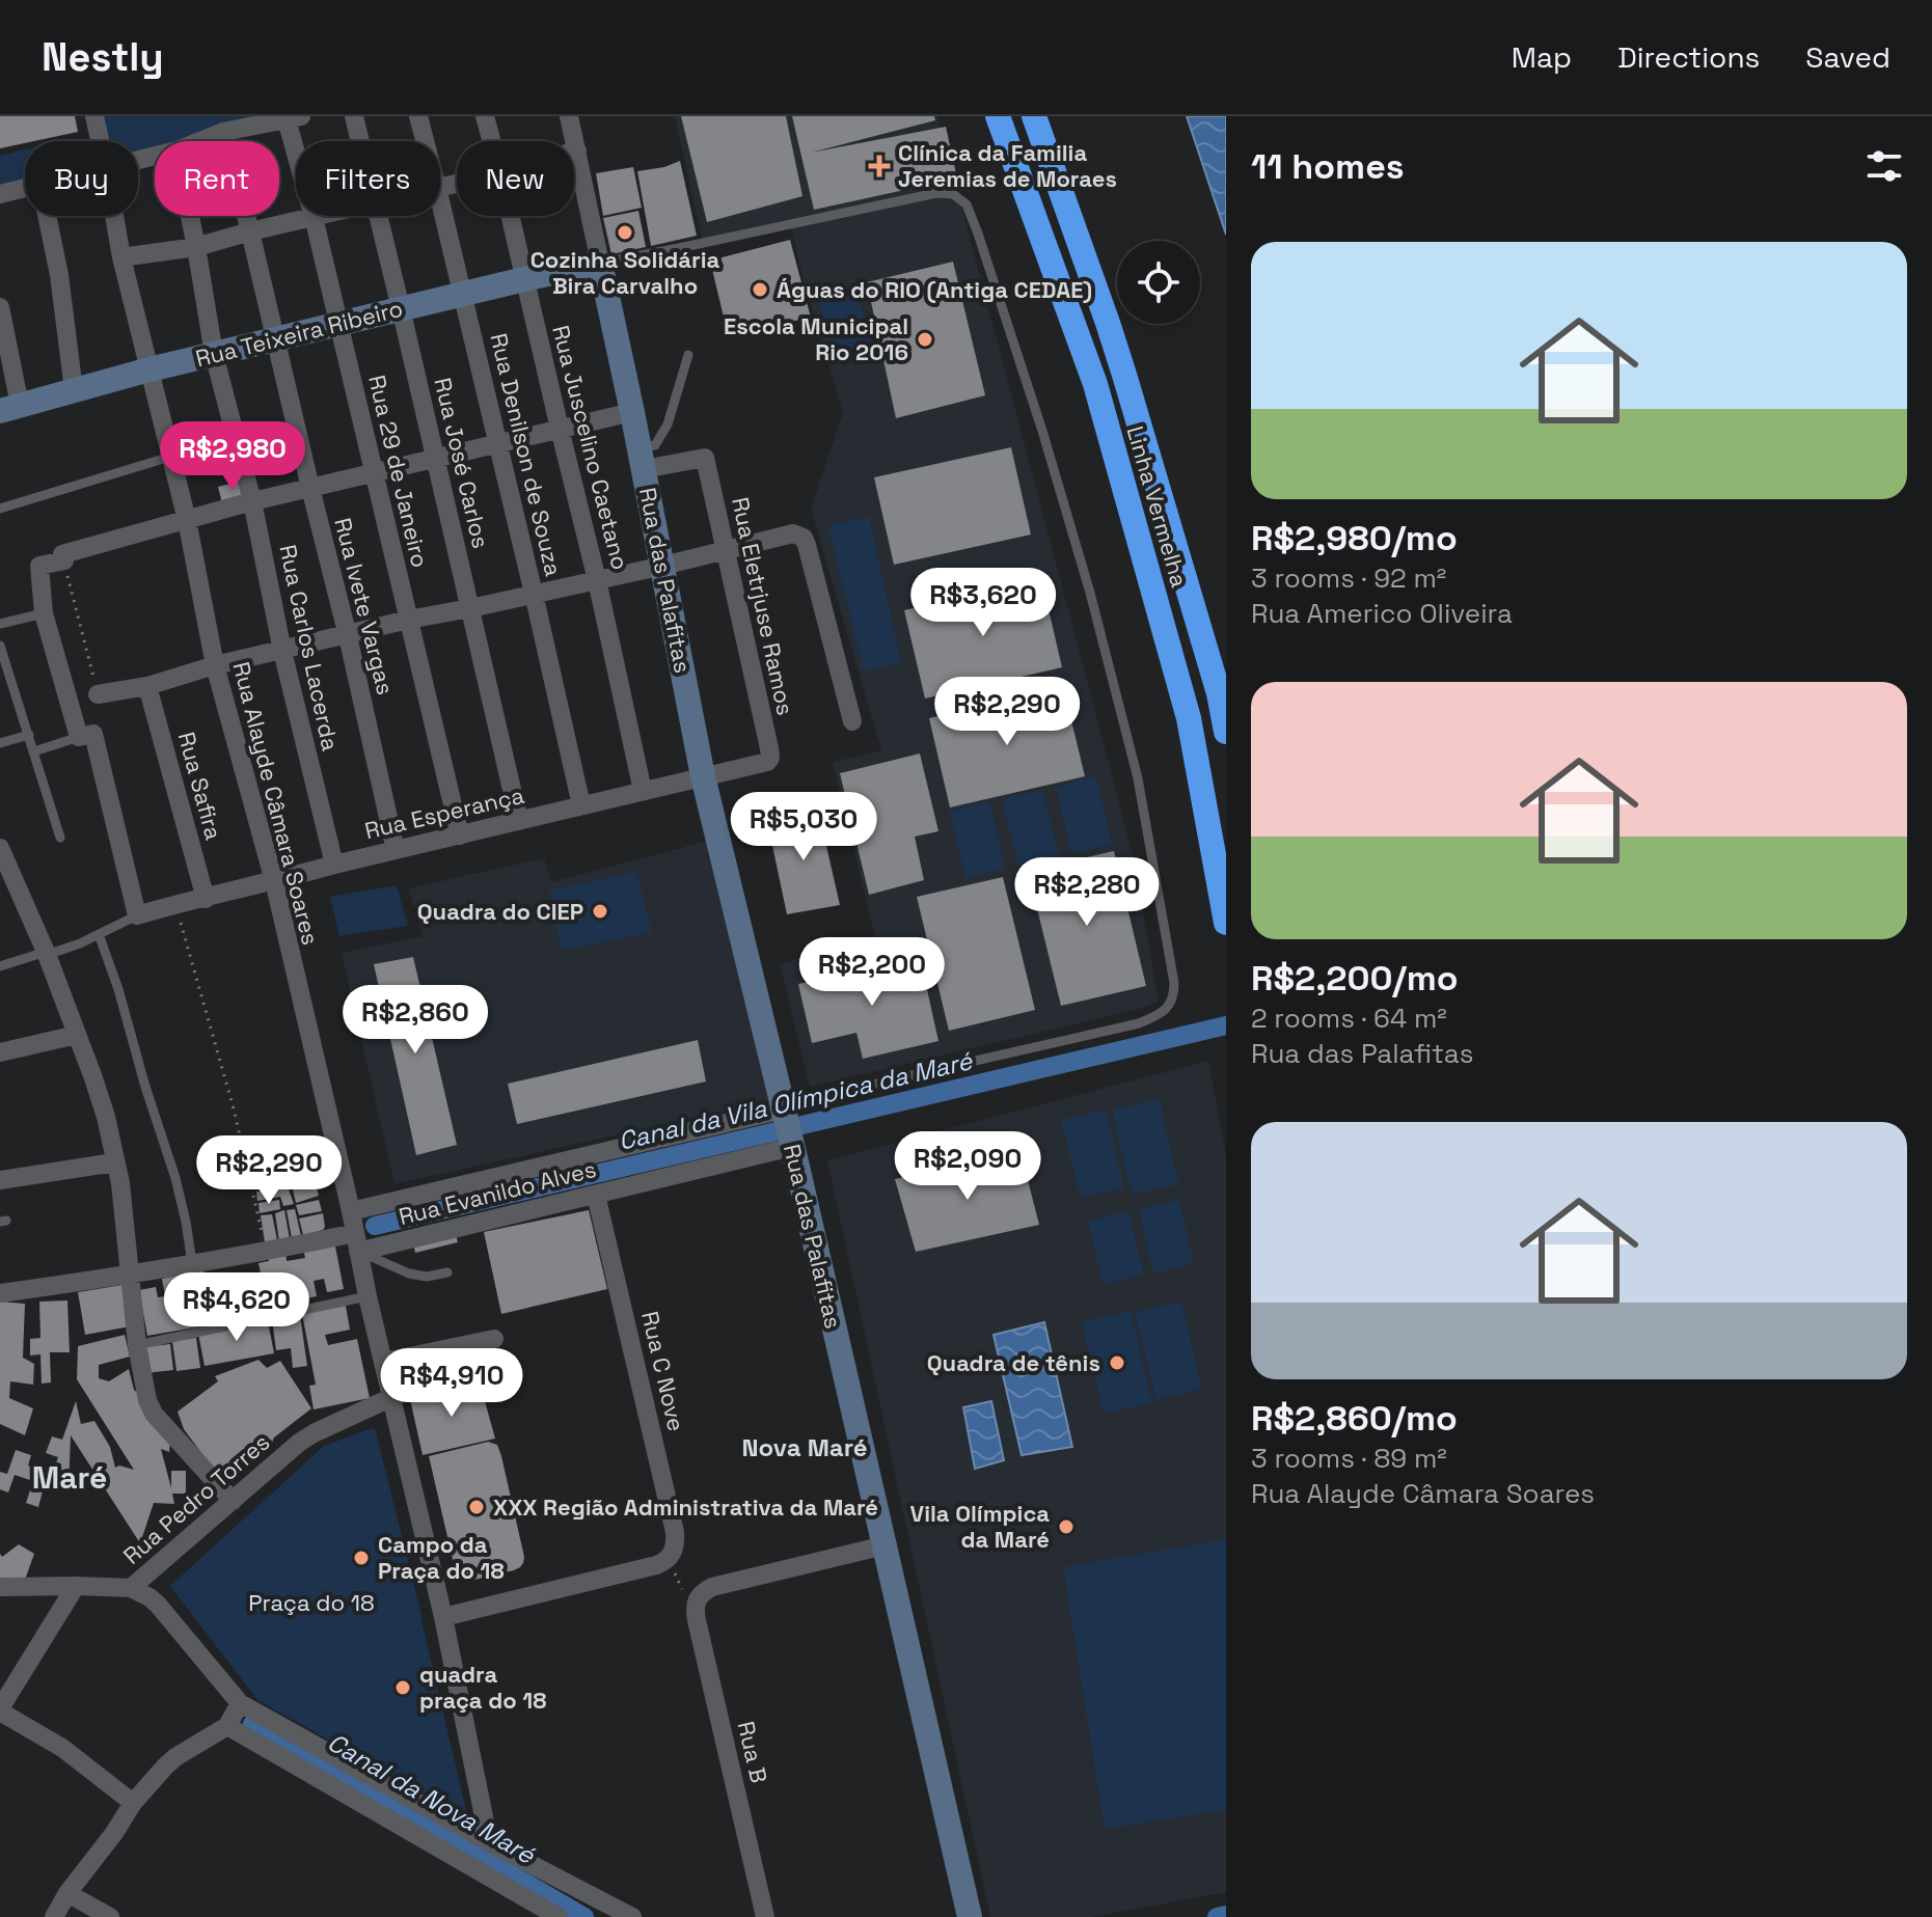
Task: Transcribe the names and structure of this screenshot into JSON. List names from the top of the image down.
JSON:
{
  "streets": {
    "highway": ["Linha Vermelha"],
    "street": [
      "Rua Teixeira Ribeiro",
      "Rua Juscelino Caetano",
      "Rua Denilson de Souza",
      "Rua José Carlos",
      "Rua 29 de Janeiro",
      "Rua das Palafitas",
      "Rua Ivete Vargas",
      "Rua Eletrjuse Ramos",
      "Rua Carlos Lacerda",
      "Rua Safira",
      "Rua Alayde Câmara Soares",
      "Rua Esperança",
      "Rua Evanildo Alves",
      "Rua C Nove",
      "Rua Pedro Torres",
      "Rua B"
    ]
  },
  "crossings": [
    ["Rua Teixeira Ribeiro", "Rua Juscelino Caetano"],
    ["Rua Teixeira Ribeiro", "Rua Denilson de Souza"],
    ["Rua Teixeira Ribeiro", "Rua José Carlos"],
    ["Rua Teixeira Ribeiro", "Rua 29 de Janeiro"],
    ["Rua Teixeira Ribeiro", "Rua das Palafitas"],
    ["Rua Teixeira Ribeiro", "Rua Ivete Vargas"],
    ["Rua Teixeira Ribeiro", "Rua Carlos Lacerda"],
    ["Rua Teixeira Ribeiro", "Rua Alayde Câmara Soares"],
    ["Rua Juscelino Caetano", "Rua Esperança"],
    ["Rua Denilson de Souza", "Rua Esperança"],
    ["Rua José Carlos", "Rua Esperança"],
    ["Rua 29 de Janeiro", "Rua Esperança"],
    ["Rua das Palafitas", "Rua Eletrjuse Ramos"],
    ["Rua das Palafitas", "Rua Esperança"],
    ["Rua das Palafitas", "Rua Evanildo Alves"],
    ["Rua Ivete Vargas", "Rua Esperança"],
    ["Rua Eletrjuse Ramos", "Rua Esperança"],
    ["Rua Carlos Lacerda", "Rua Esperança"],
    ["Rua Safira", "Rua Esperança"],
    ["Rua Alayde Câmara Soares", "Rua Esperança"],
    ["Rua Alayde Câmara Soares", "Rua Evanildo Alves"],
    ["Rua Alayde Câmara Soares", "Rua Pedro Torres"],
    ["Rua Evanildo Alves", "Rua C Nove"]
  ],
  "districts": ["Nova Maré", "Maré"],
  "water": ["Canal da Vila Olímpica da Maré", "Canal da Nova Maré"],
  "parks": ["Praça do 18"],
  "places": {
    "health": ["Clínica da Familia Jeremias de Moraes"],
    "other": [
      "Cozinha Solidária Bira Carvalho",
      "Águas do RIO (Antiga CEDAE)",
      "Escola Municipal Rio 2016",
      "Quadra do CIEP",
      "Quadra de tênis",
      "XXX Região Administrativa da Maré",
      "Vila Olímpica da Maré",
      "Campo da Praça do 18",
      "quadra praça do 18"
    ]
  },
  "page": {
    "header": "Nestly",
    "nav": ["Map", "Directions", "Saved"],
    "heading": "11 homes",
    "chip": [
      "Buy",
      "Rent",
      "Filters",
      "New"
    ],
    "list": [
      {
        "name": "R$2,980/mo",
        "note": "3 rooms · 92 m² · Rua Americo Oliveira"
      },
      {
        "name": "R$2,200/mo",
        "note": "2 rooms · 64 m² · Rua das Palafitas"
      },
      {
        "name": "R$2,860/mo",
        "note": "3 rooms · 89 m² · Rua Alayde Câmara Soares"
      }
    ],
    "price": [
      "R$2,980",
      "R$3,620",
      "R$2,290",
      "R$5,030",
      "R$2,280",
      "R$2,200",
      "R$2,860",
      "R$2,090",
      "R$2,290",
      "R$4,620",
      "R$4,910"
    ]
  }
}
